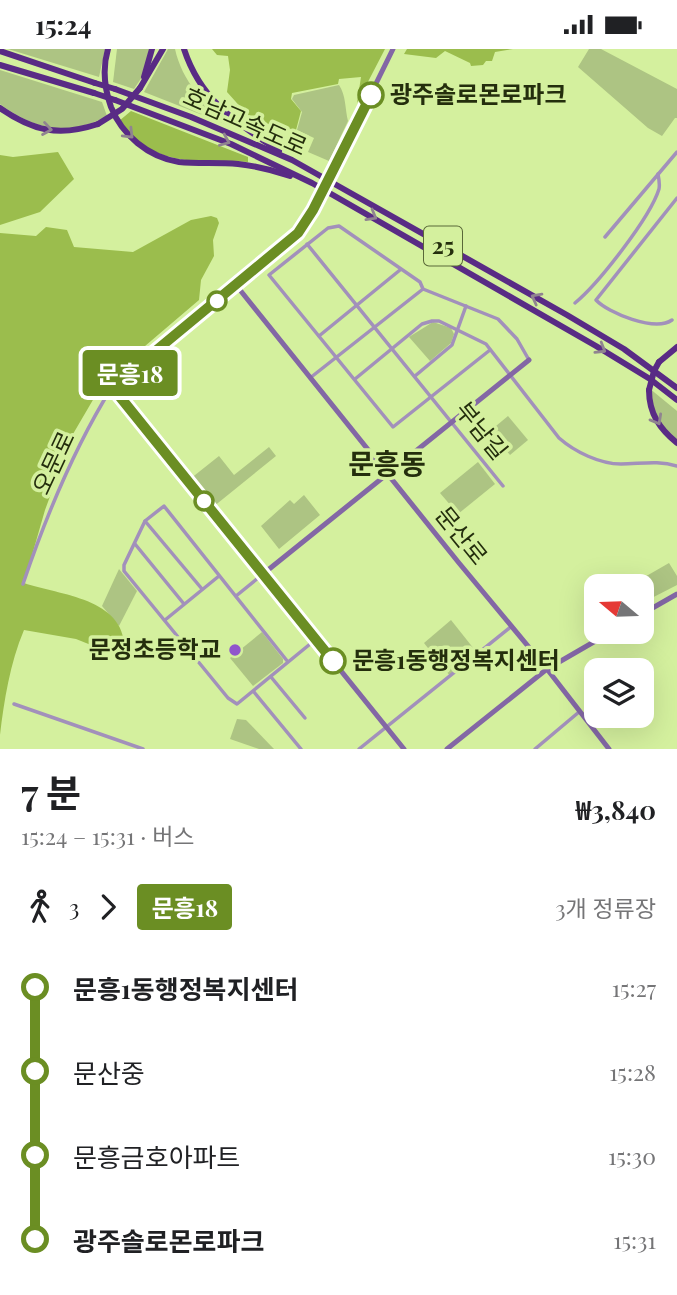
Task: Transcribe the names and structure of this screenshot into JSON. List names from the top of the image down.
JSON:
{
  "streets": {
    "highway": ["호남고속도로", "25"],
    "street": ["부남길", "오문로", "문산로"]
  },
  "crossings": [
    ["오문로", "문산로"]
  ],
  "districts": ["문흥동"],
  "places": ["광주솔로몬로파크", "문정초등학교", "문흥1동행정복지센터"],
  "lines": ["bus line 문흥18"],
  "north": "left",
  "page": {
    "status": "15:24",
    "on_map": "문흥18",
    "heading": ["7 분", "15:24 – 15:31 · 버스", "₩3,840"],
    "legs": ["3", "문흥18", "3개 정류장"],
    "list": [
      {
        "name": "문흥1동행정복지센터",
        "value": "15:27"
      },
      {
        "name": "문산중",
        "value": "15:28"
      },
      {
        "name": "문흥금호아파트",
        "value": "15:30"
      },
      {
        "name": "광주솔로몬로파크",
        "value": "15:31"
      }
    ]
  }
}
